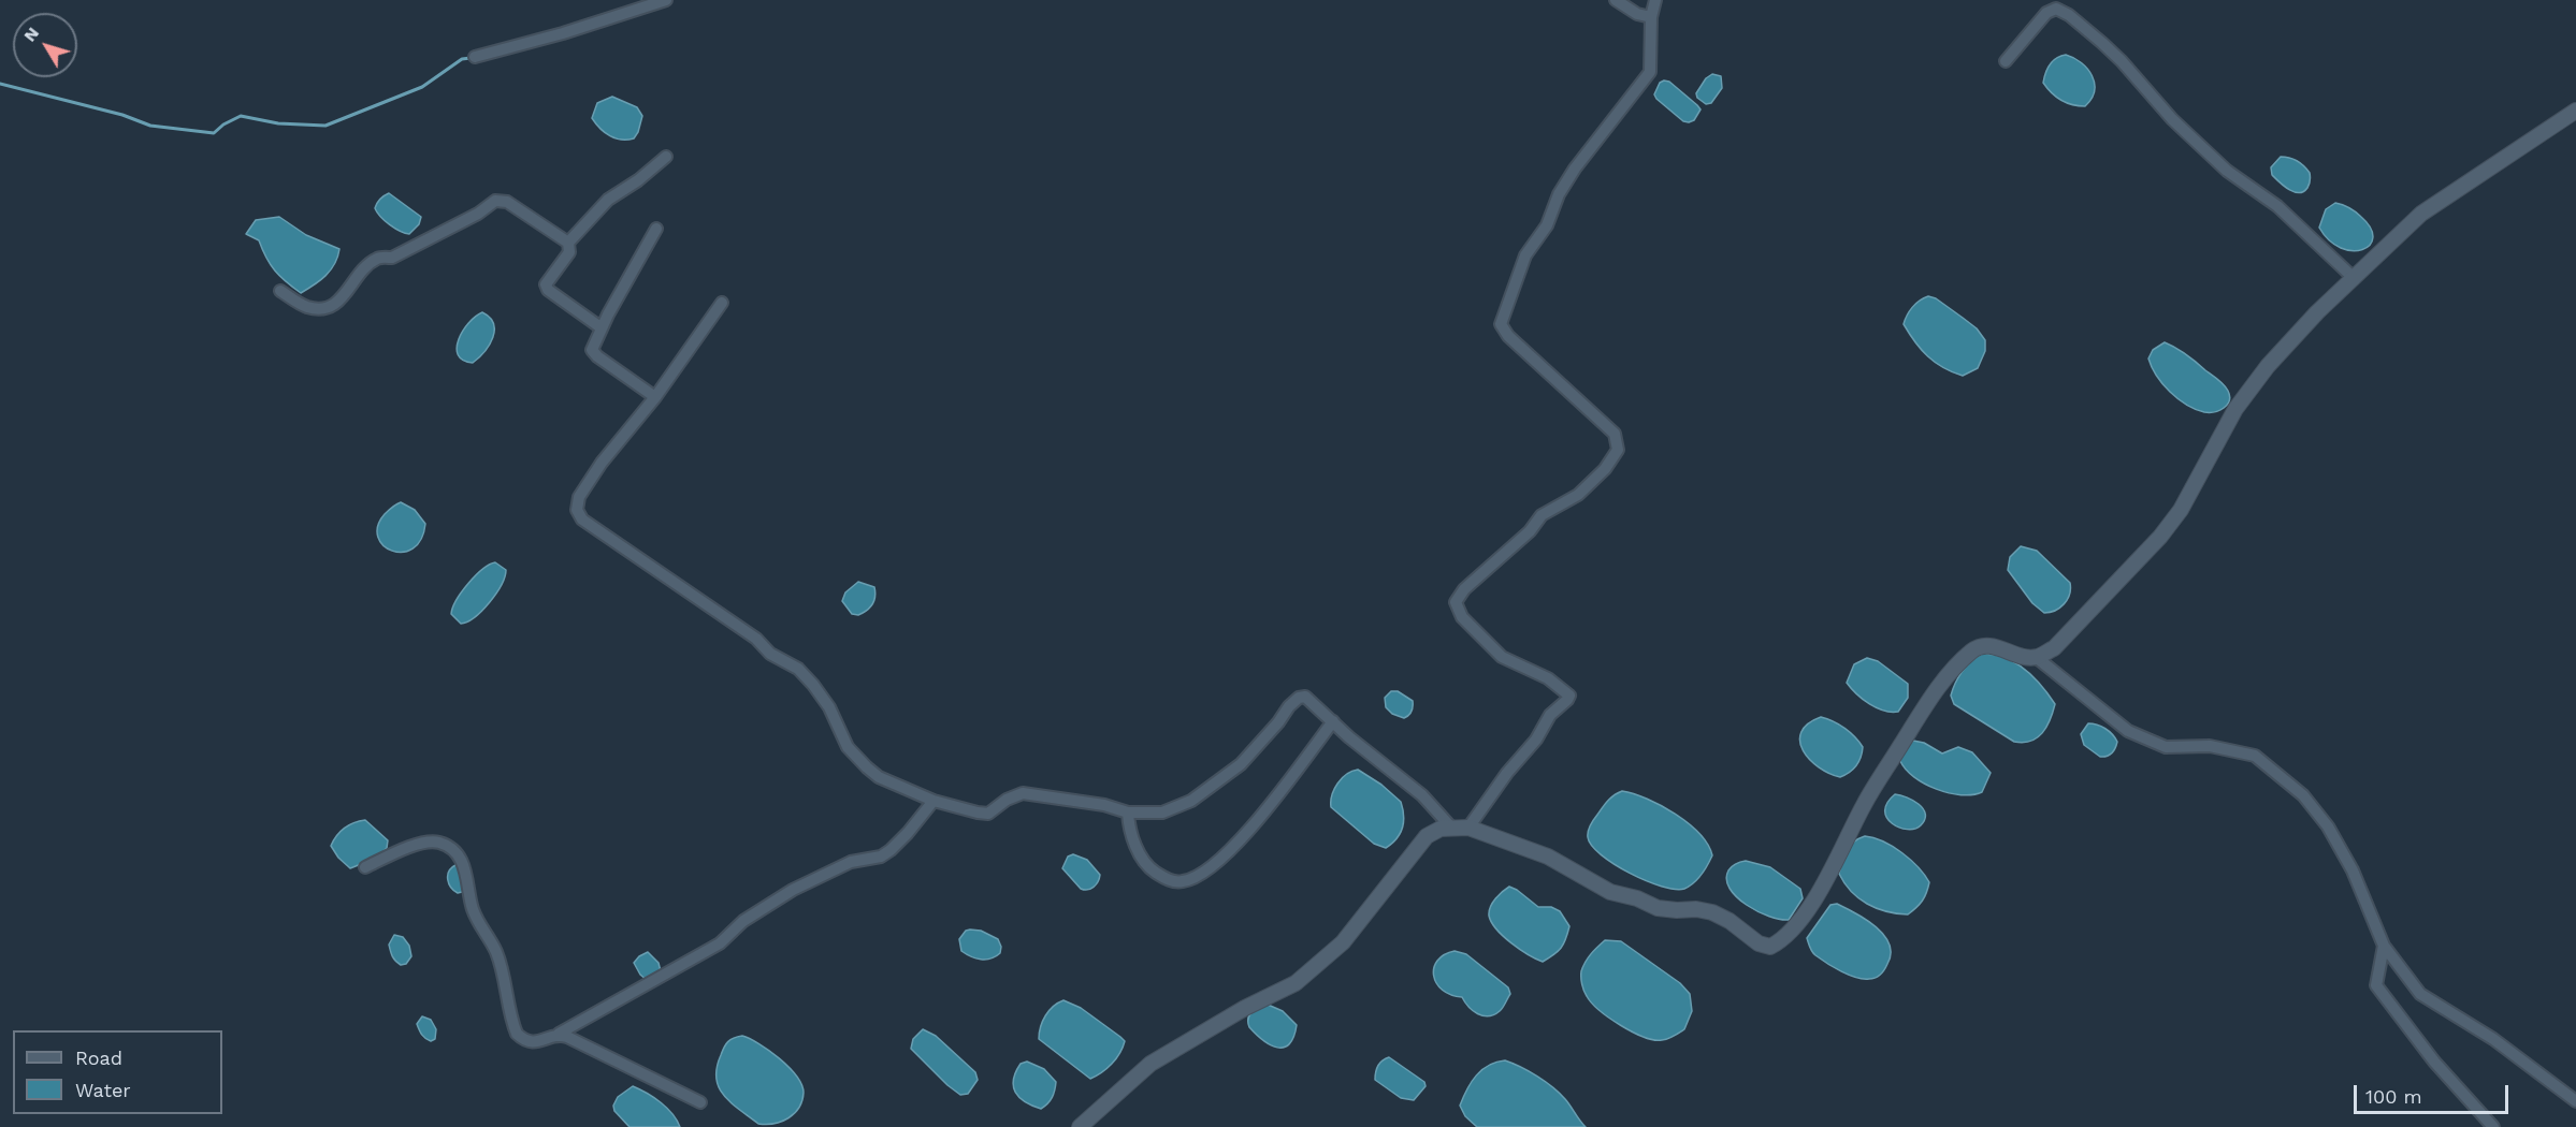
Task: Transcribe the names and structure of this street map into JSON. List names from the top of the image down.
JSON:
{
  "legend": ["Road", "Water"],
  "scale_bar": "100 m",
  "north": "top left"
}
